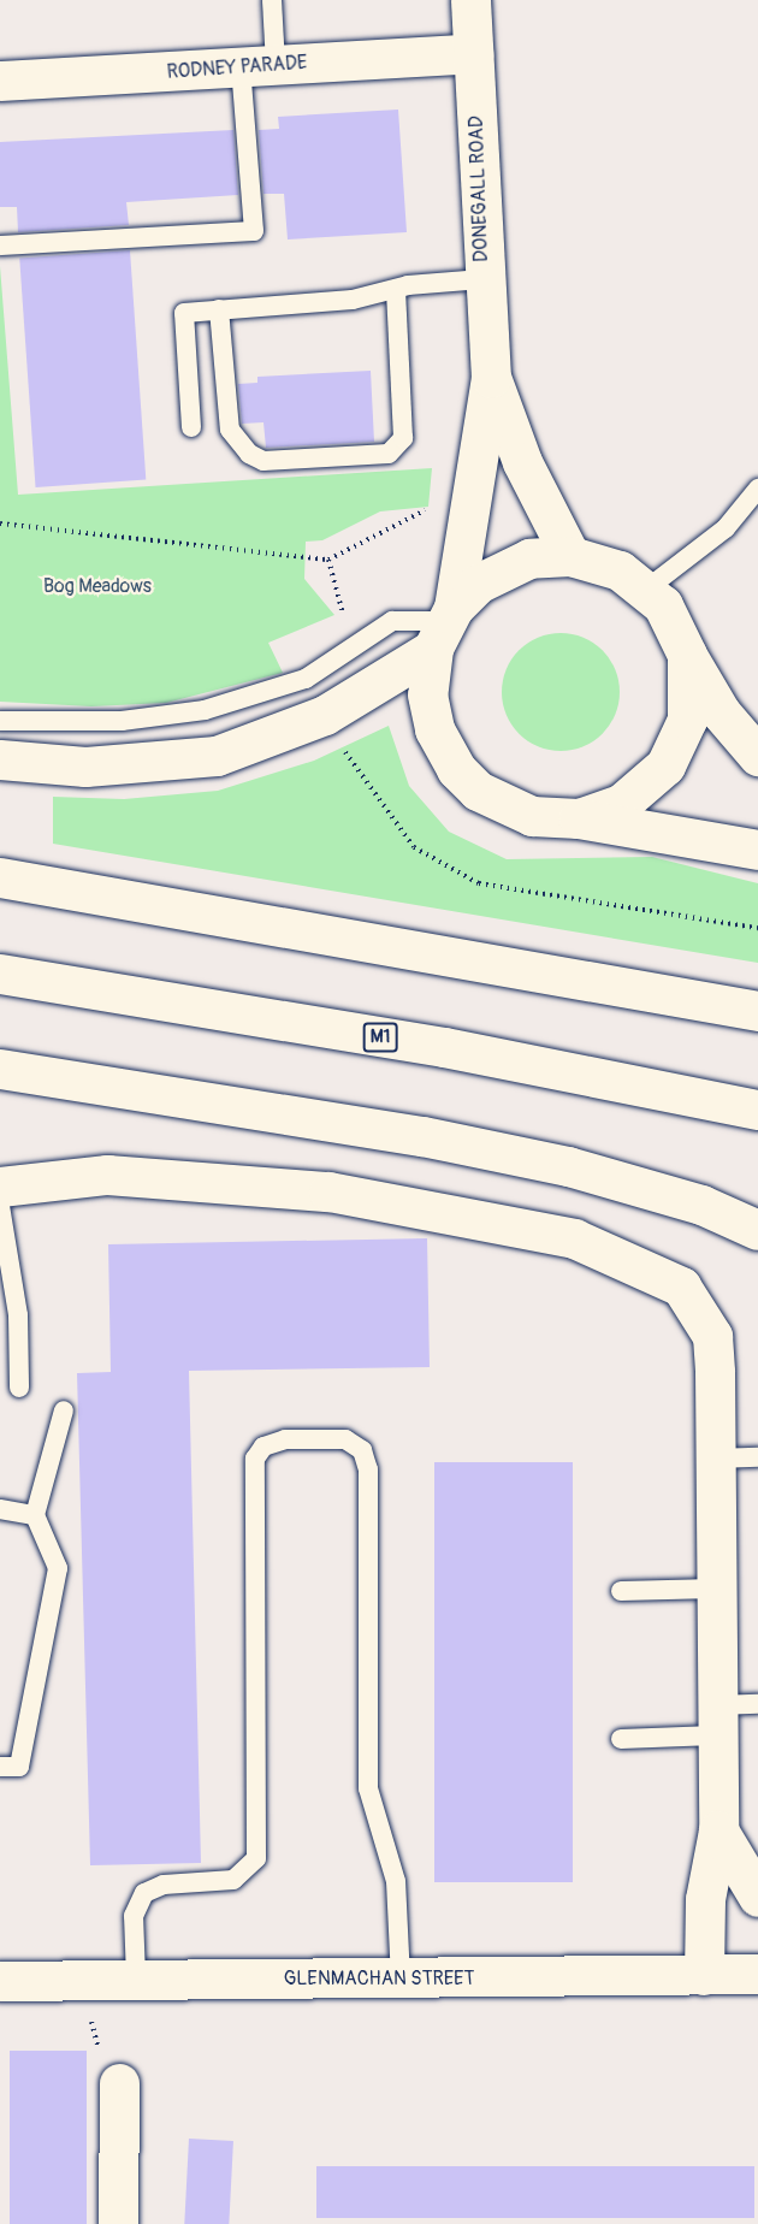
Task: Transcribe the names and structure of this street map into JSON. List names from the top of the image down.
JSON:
{
  "streets": {
    "main road": [
      "RODNEY PARADE",
      "DONEGALL ROAD",
      "M1",
      "GLENMACHAN STREET"
    ]
  },
  "crossings": [
    ["RODNEY PARADE", "DONEGALL ROAD"]
  ],
  "parks": ["Bog Meadows"]
}
